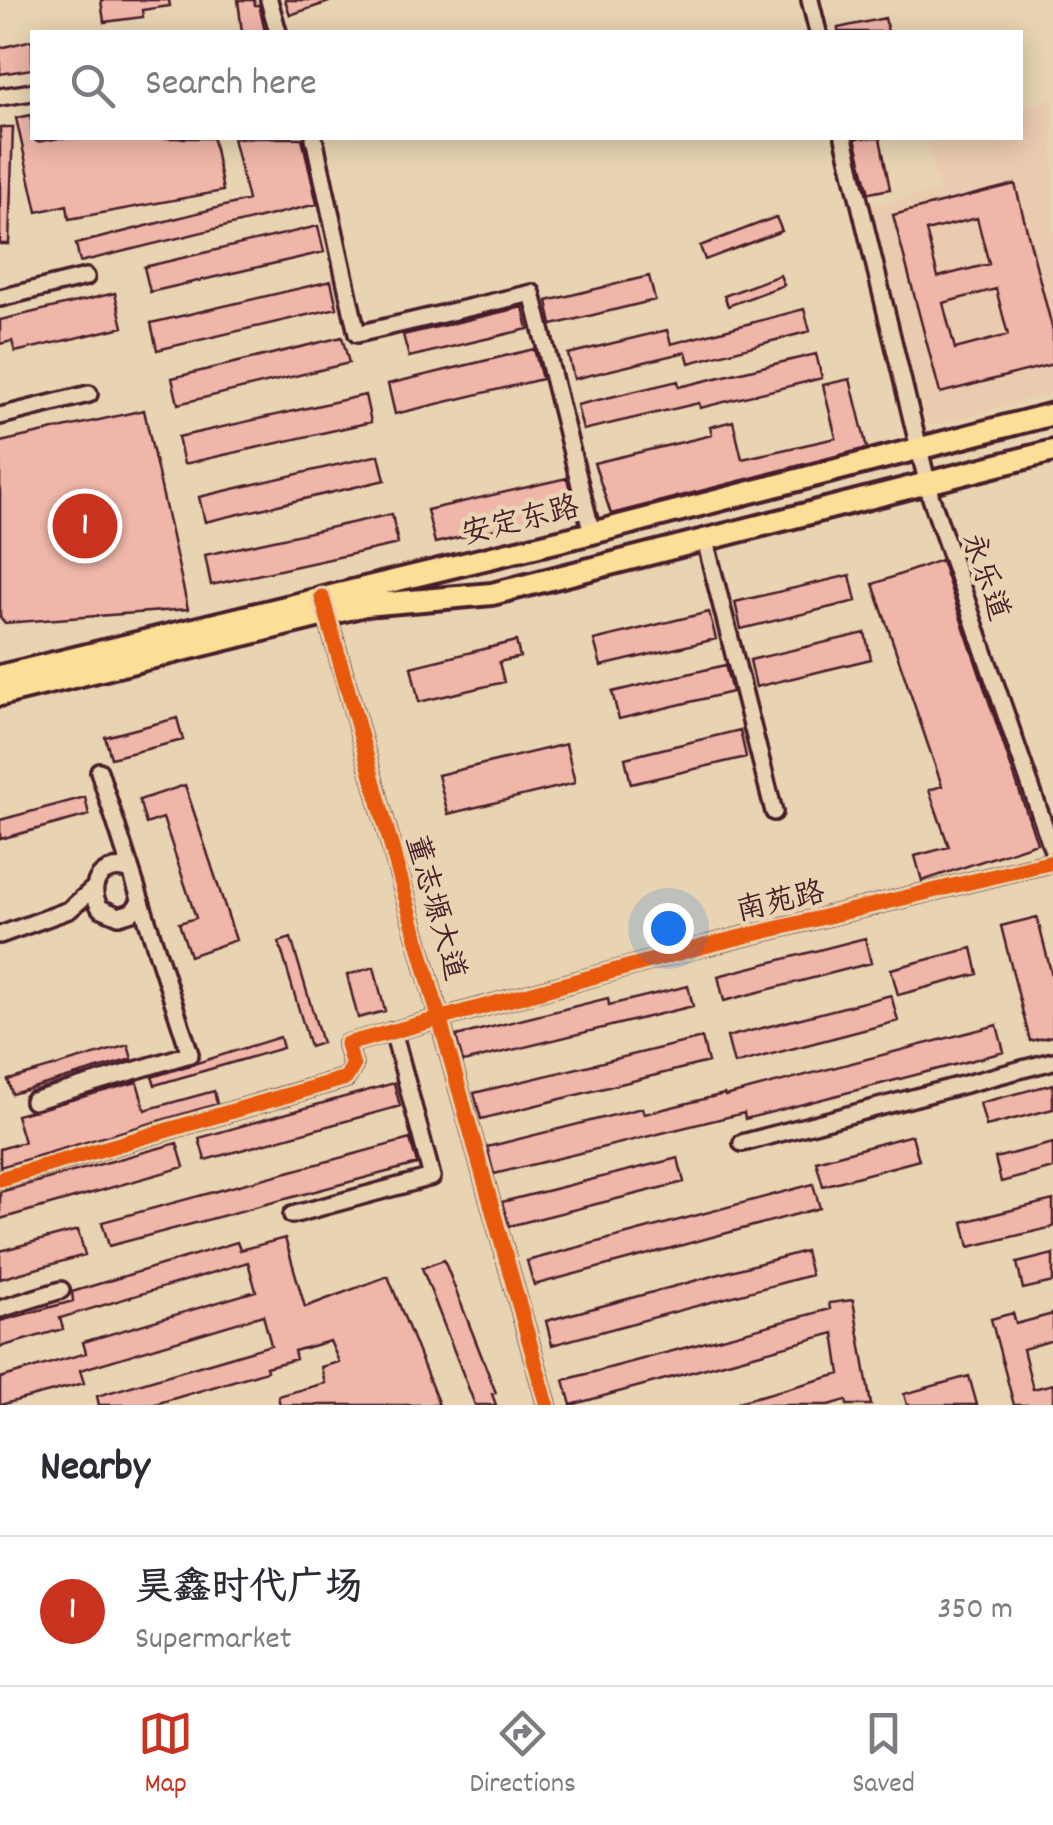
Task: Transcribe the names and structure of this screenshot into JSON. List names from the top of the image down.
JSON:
{
  "streets": {
    "main road": ["安定东路"],
    "street": ["永乐道", "南苑路", "董志塬大道"]
  },
  "crossings": [
    ["安定东路", "永乐道"],
    ["安定东路", "董志塬大道"],
    ["南苑路", "董志塬大道"]
  ],
  "page": {
    "search": "Search here",
    "pins": "1",
    "heading": "Nearby",
    "list": [
      {
        "mark": "1",
        "name": "昊鑫时代广场",
        "note": "Supermarket",
        "value": "350 m"
      }
    ],
    "nav": ["Map", "Directions", "Saved"]
  }
}
